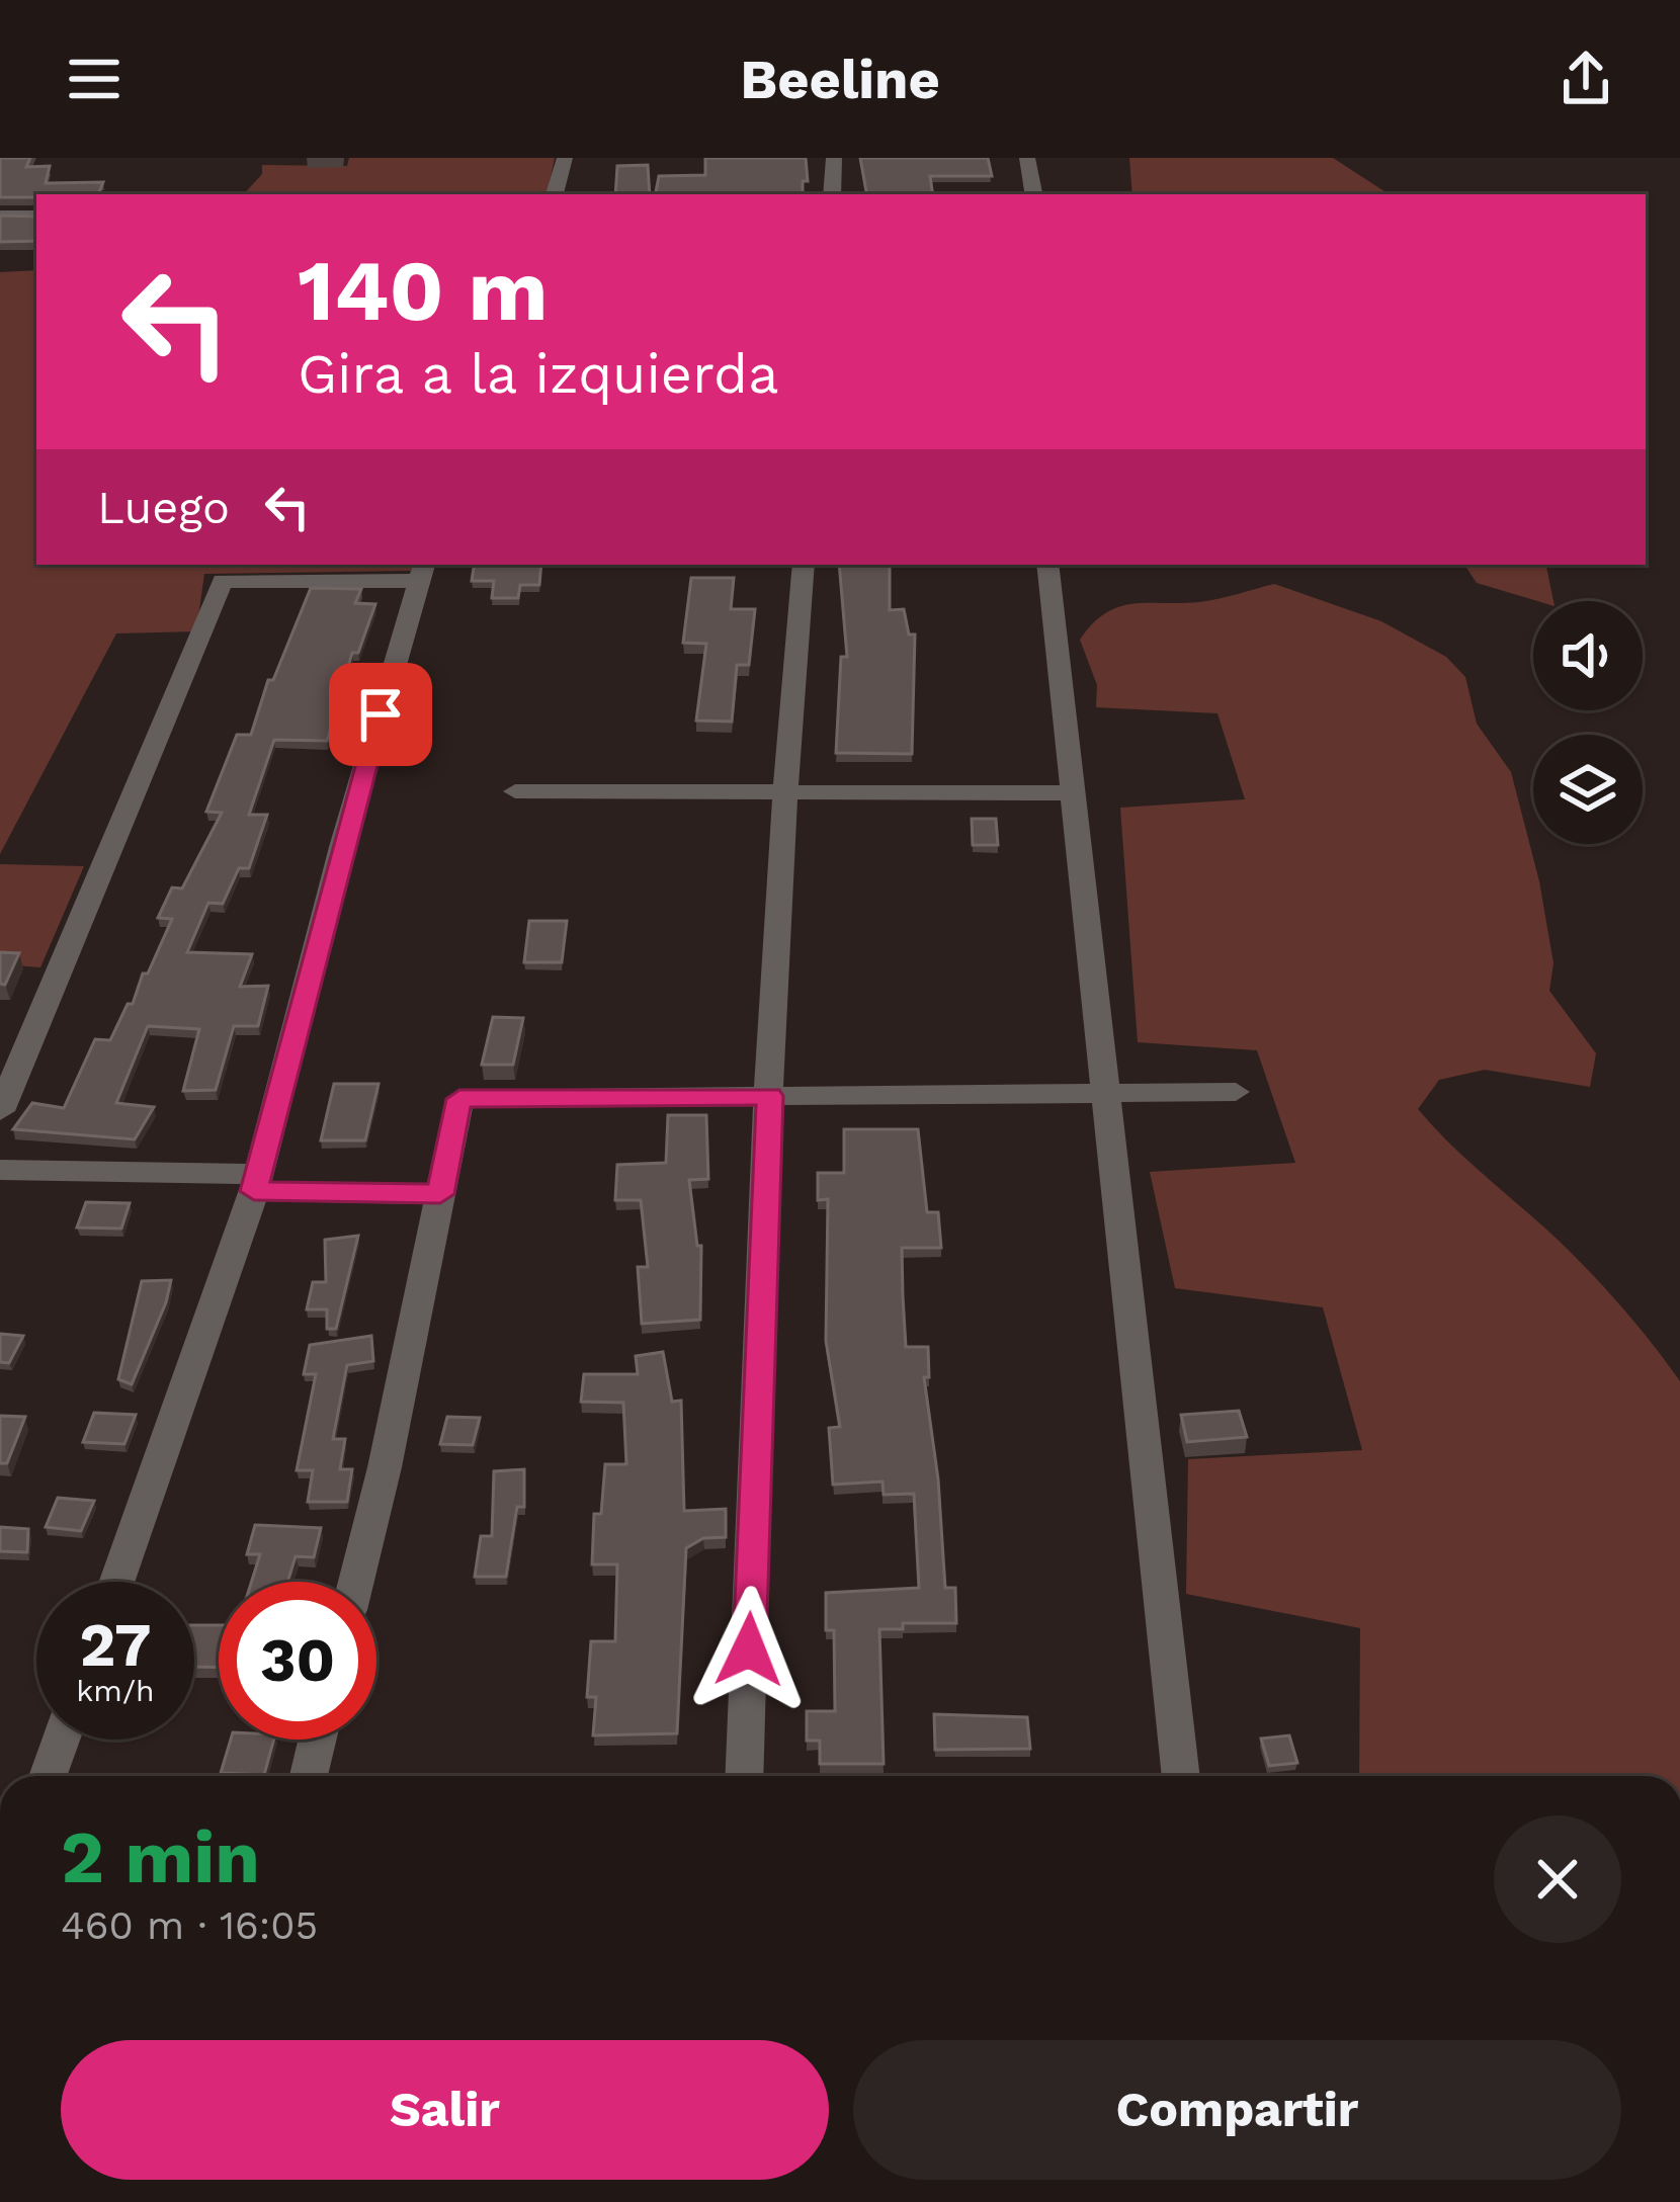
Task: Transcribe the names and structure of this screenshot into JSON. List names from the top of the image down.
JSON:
{
  "page": {
    "header": "Beeline",
    "turn": ["140 m", "Gira a la izquierda"],
    "then": "Luego",
    "speed": "27 km/h",
    "limit": "30",
    "heading": ["2 min", "460 m · 16:05"],
    "buttons": ["Salir", "Compartir"]
  }
}
